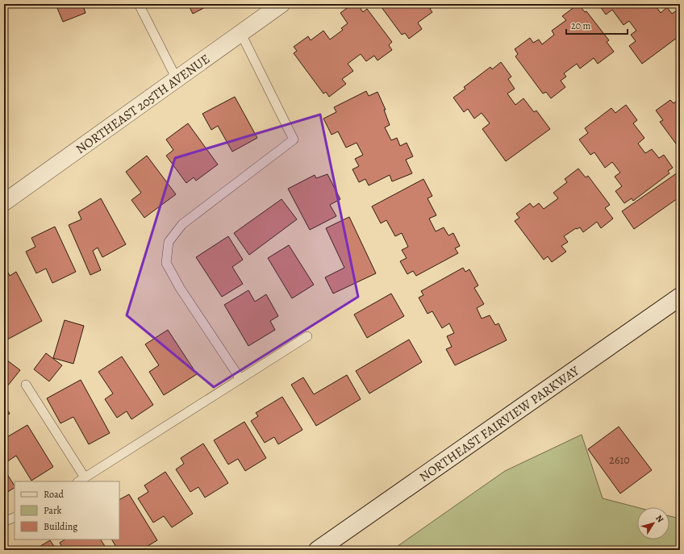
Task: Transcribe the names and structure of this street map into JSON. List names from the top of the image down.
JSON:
{
  "streets": {
    "main road": ["NORTHEAST FAIRVIEW PARKWAY"],
    "street": ["NORTHEAST 205TH AVENUE"]
  },
  "house_numbers": ["2610"],
  "legend": ["Road", "Park", "Building"],
  "scale_bar": "20 m",
  "north": "top right"
}
